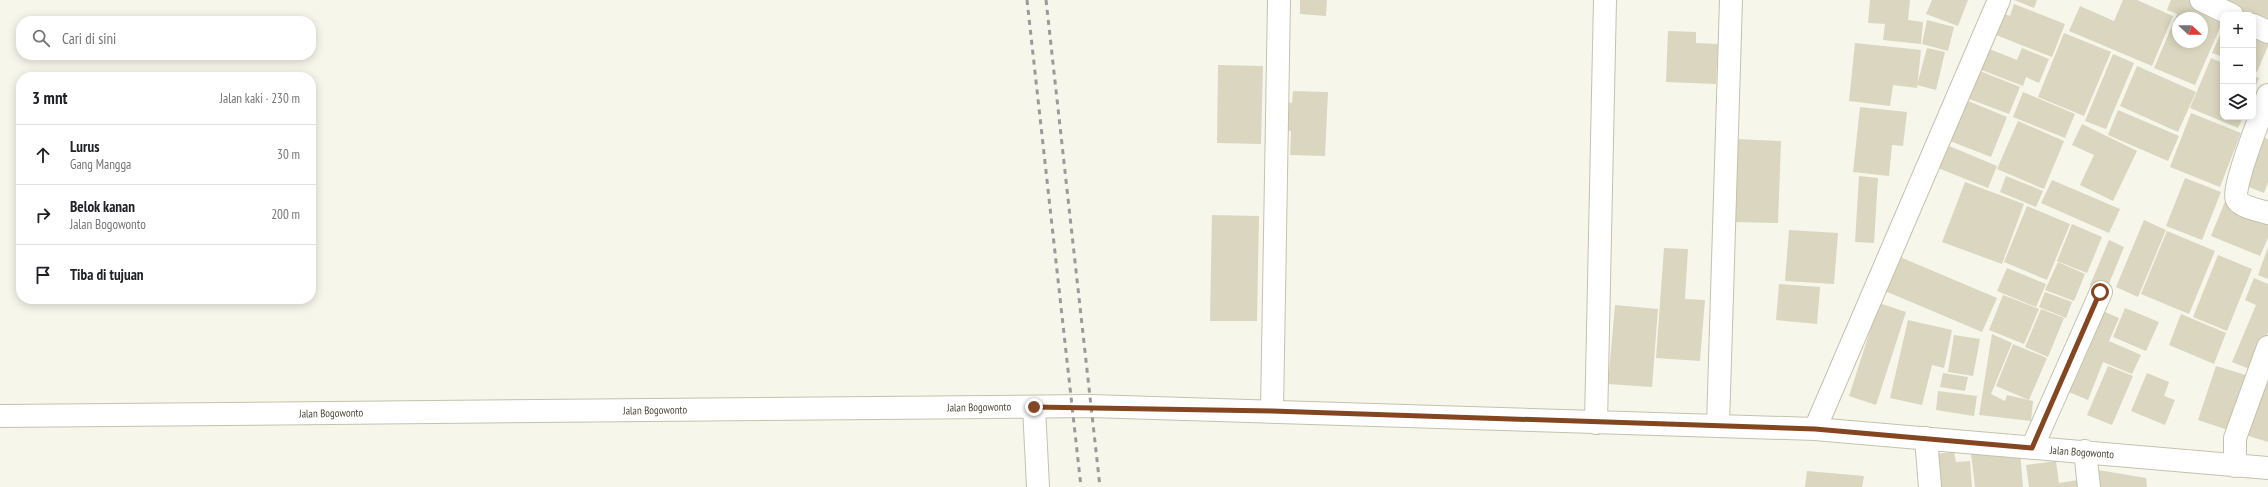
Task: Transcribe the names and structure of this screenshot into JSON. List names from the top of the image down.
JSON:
{
  "streets": {
    "street": ["Jalan Bogowonto"]
  },
  "north": "right",
  "page": {
    "map_buttons": ["+", "−"],
    "search": "Cari di sini",
    "heading": ["3 mnt", "Jalan kaki · 230 m"],
    "list": [
      ["Lurus", "Gang Mangga", "30 m"],
      ["Belok kanan", "Jalan Bogowonto", "200 m"],
      "Tiba di tujuan"
    ]
  }
}
